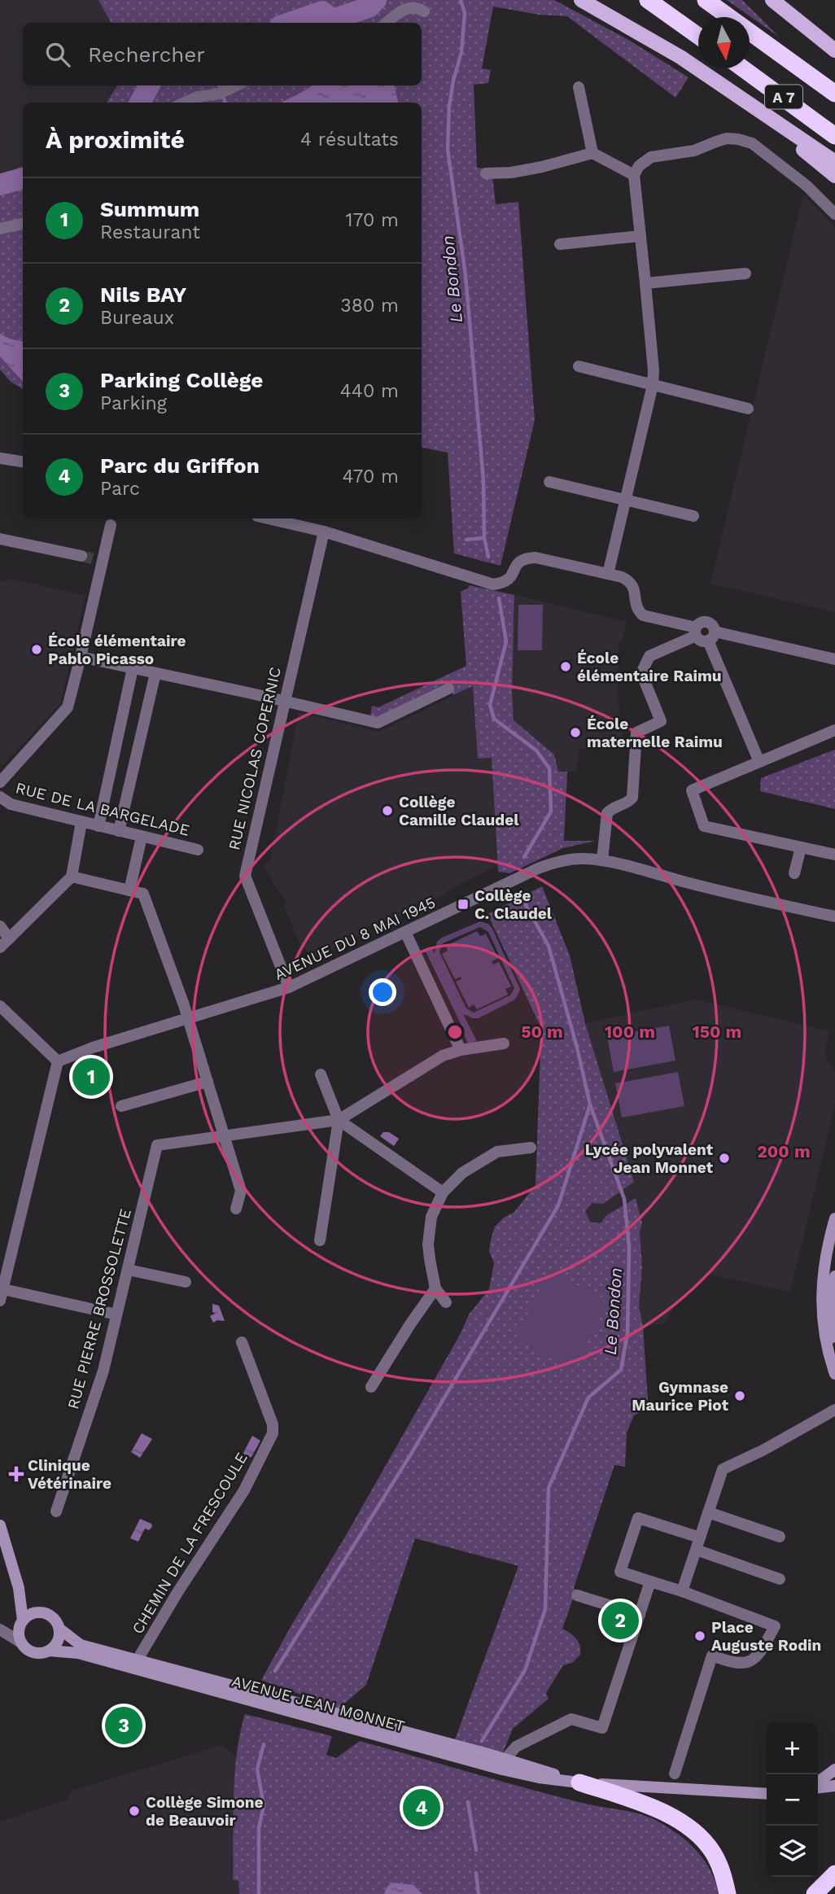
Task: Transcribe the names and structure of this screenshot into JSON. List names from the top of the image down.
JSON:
{
  "streets": {
    "highway": ["A 7"],
    "street": [
      "RUE NICOLAS COPERNIC",
      "RUE DE LA BARGELADE",
      "AVENUE DU 8 MAI 1945",
      "RUE PIERRE BROSSOLETTE",
      "CHEMIN DE LA FRESCOULE",
      "AVENUE JEAN MONNET"
    ]
  },
  "crossings": [
    ["RUE NICOLAS COPERNIC", "AVENUE DU 8 MAI 1945"],
    ["CHEMIN DE LA FRESCOULE", "AVENUE JEAN MONNET"]
  ],
  "water": ["Le Bondon"],
  "places": {
    "other": [
      "École élémentaire Pablo Picasso",
      "École élémentaire Raimu",
      "École maternelle Raimu",
      "Collège Camille Claudel",
      "Lycée polyvalent Jean Monnet",
      "Gymnase Maurice Piot",
      "Place Auguste Rodin",
      "Collège Simone de Beauvoir"
    ],
    "transit": ["Collège C. Claudel"],
    "health": ["Clinique Vétérinaire"]
  },
  "north": "bottom",
  "page": {
    "search": "Rechercher",
    "heading": ["À proximité", "4 résultats"],
    "list": [
      {
        "mark": "1",
        "name": "Summum",
        "note": "Restaurant",
        "value": "170 m"
      },
      {
        "mark": "2",
        "name": "Nils BAY",
        "note": "Bureaux",
        "value": "380 m"
      },
      {
        "mark": "3",
        "name": "Parking Collège",
        "note": "Parking",
        "value": "440 m"
      },
      {
        "mark": "4",
        "name": "Parc du Griffon",
        "note": "Parc",
        "value": "470 m"
      }
    ],
    "pins": [
      "1",
      "2",
      "3",
      "4"
    ],
    "map_buttons": ["+", "−"]
  },
  "rings": [
    "50 m",
    "100 m",
    "150 m",
    "200 m"
  ]
}
